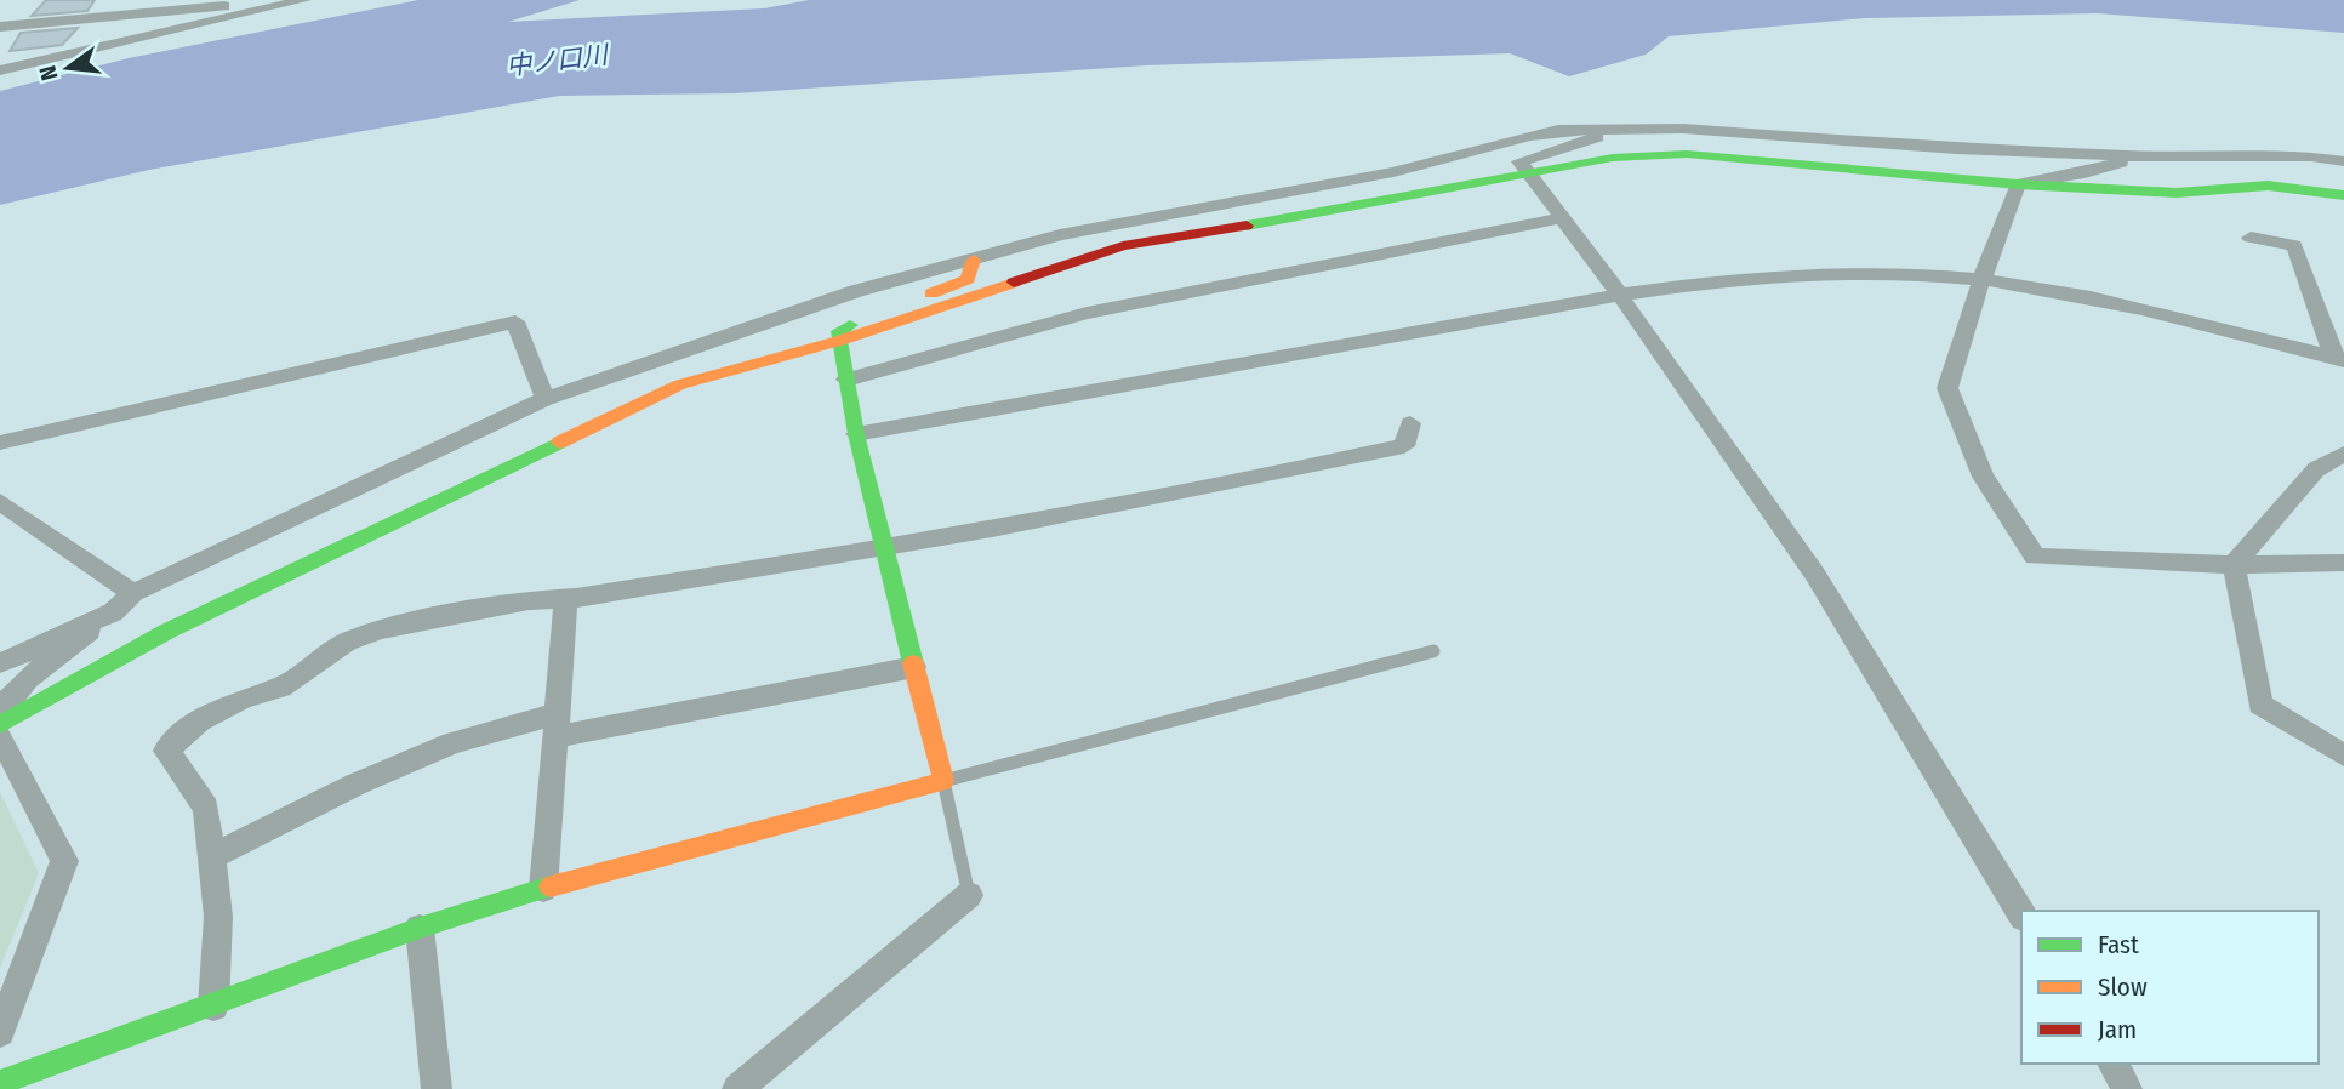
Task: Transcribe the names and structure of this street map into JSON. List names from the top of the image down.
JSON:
{
  "water": ["中ノ口川"],
  "legend": ["Fast", "Slow", "Jam"],
  "north": "left"
}
